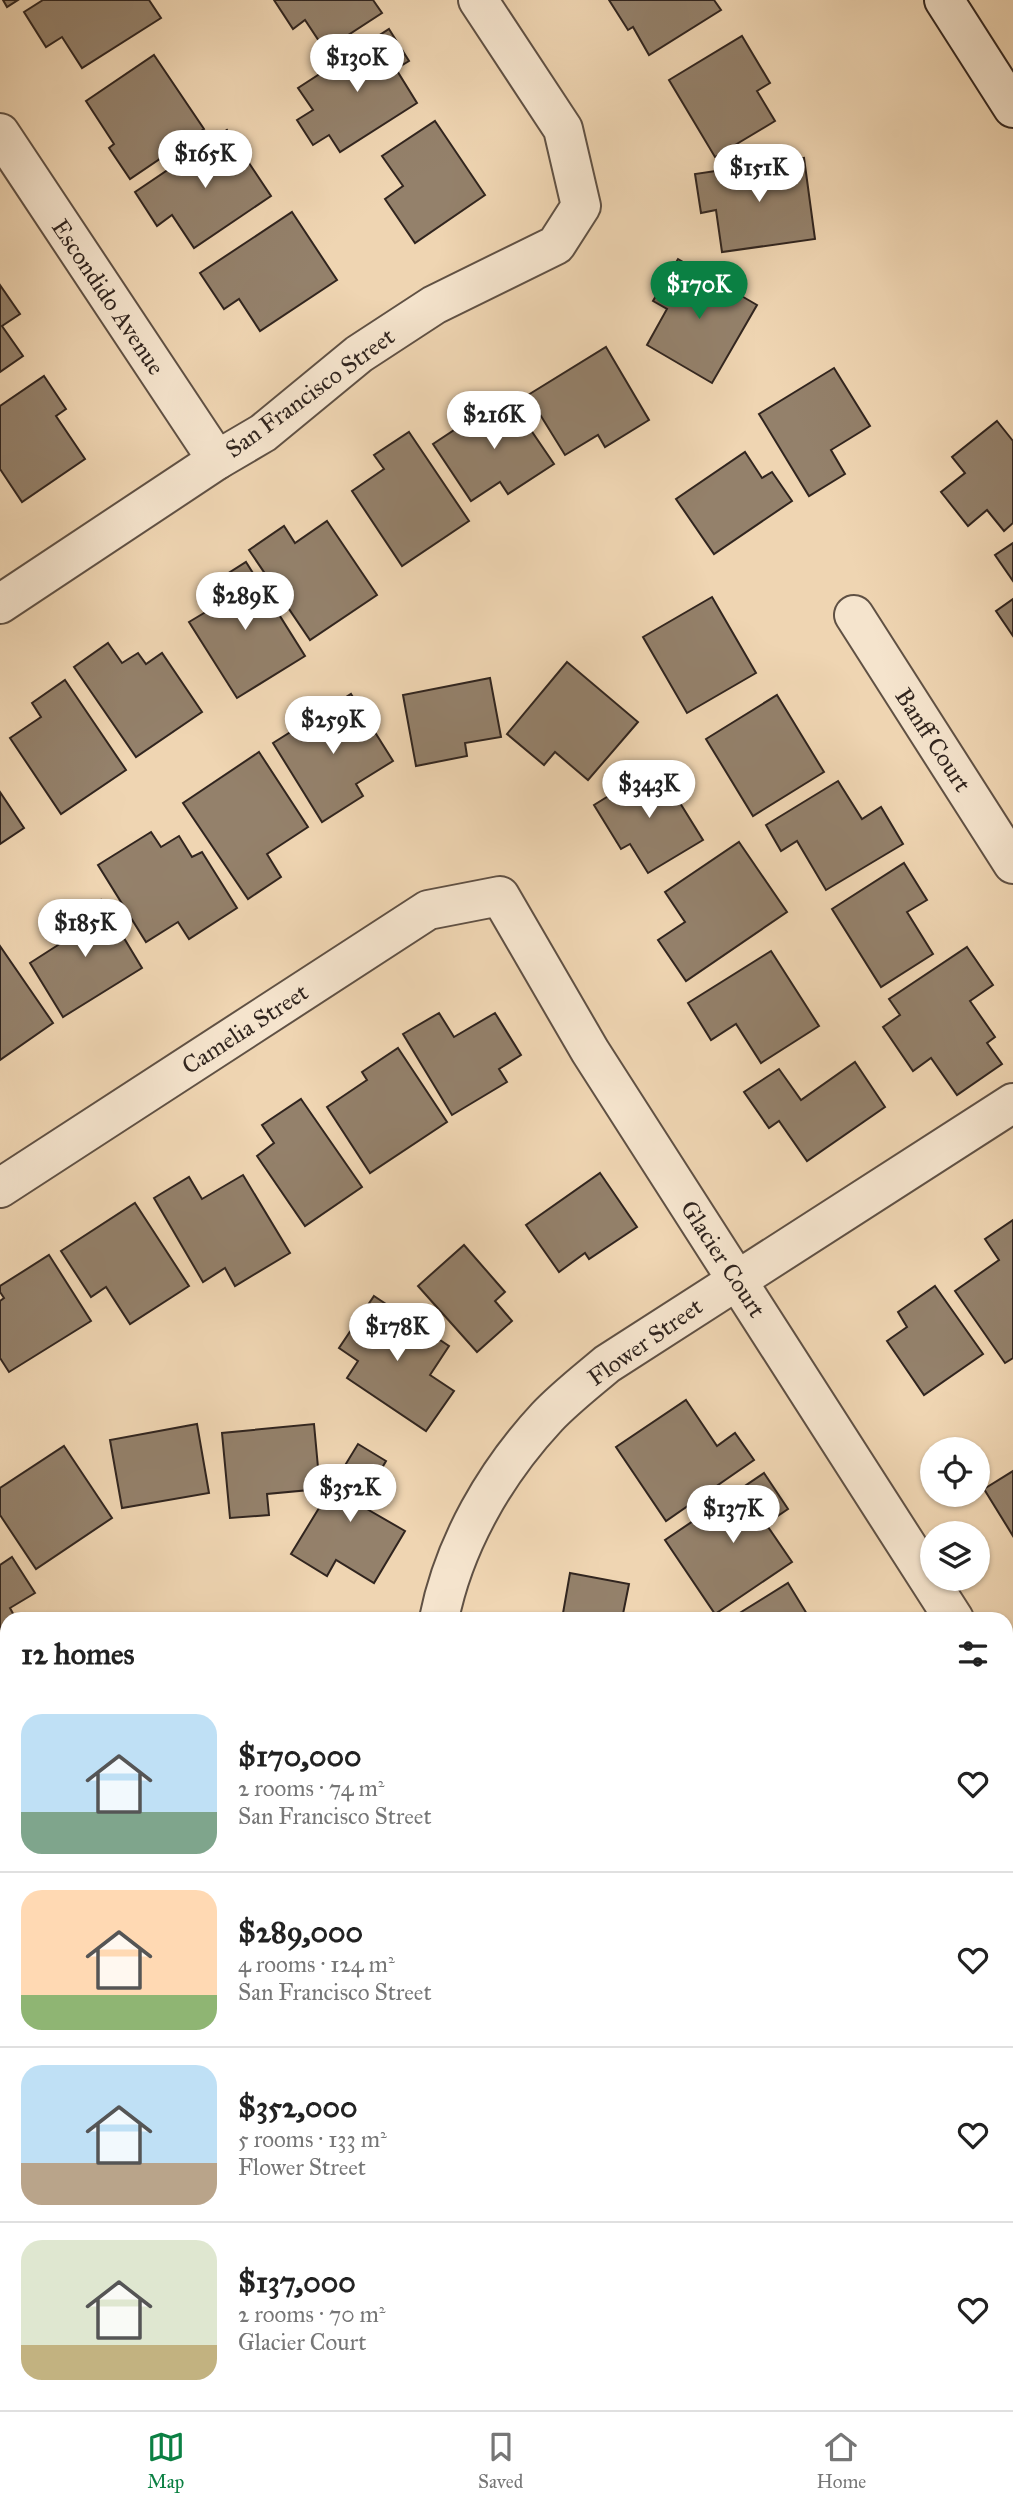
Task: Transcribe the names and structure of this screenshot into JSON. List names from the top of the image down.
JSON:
{
  "streets": {
    "street": [
      "Escondido Avenue",
      "San Francisco Street",
      "Banff Court",
      "Camelia Street",
      "Glacier Court",
      "Flower Street"
    ]
  },
  "crossings": [
    ["Escondido Avenue", "San Francisco Street"],
    ["Camelia Street", "Glacier Court"],
    ["Glacier Court", "Flower Street"]
  ],
  "page": {
    "price": [
      "$130K",
      "$165K",
      "$151K",
      "$170K",
      "$216K",
      "$289K",
      "$259K",
      "$343K",
      "$185K",
      "$178K",
      "$352K",
      "$137K"
    ],
    "heading": "12 homes",
    "list": [
      {
        "name": "$170,000",
        "note": "2 rooms · 74 m² · San Francisco Street"
      },
      {
        "name": "$289,000",
        "note": "4 rooms · 124 m² · San Francisco Street"
      },
      {
        "name": "$352,000",
        "note": "5 rooms · 133 m² · Flower Street"
      },
      {
        "name": "$137,000",
        "note": "2 rooms · 70 m² · Glacier Court"
      }
    ],
    "tabs": ["Map", "Saved", "Home"]
  }
}
